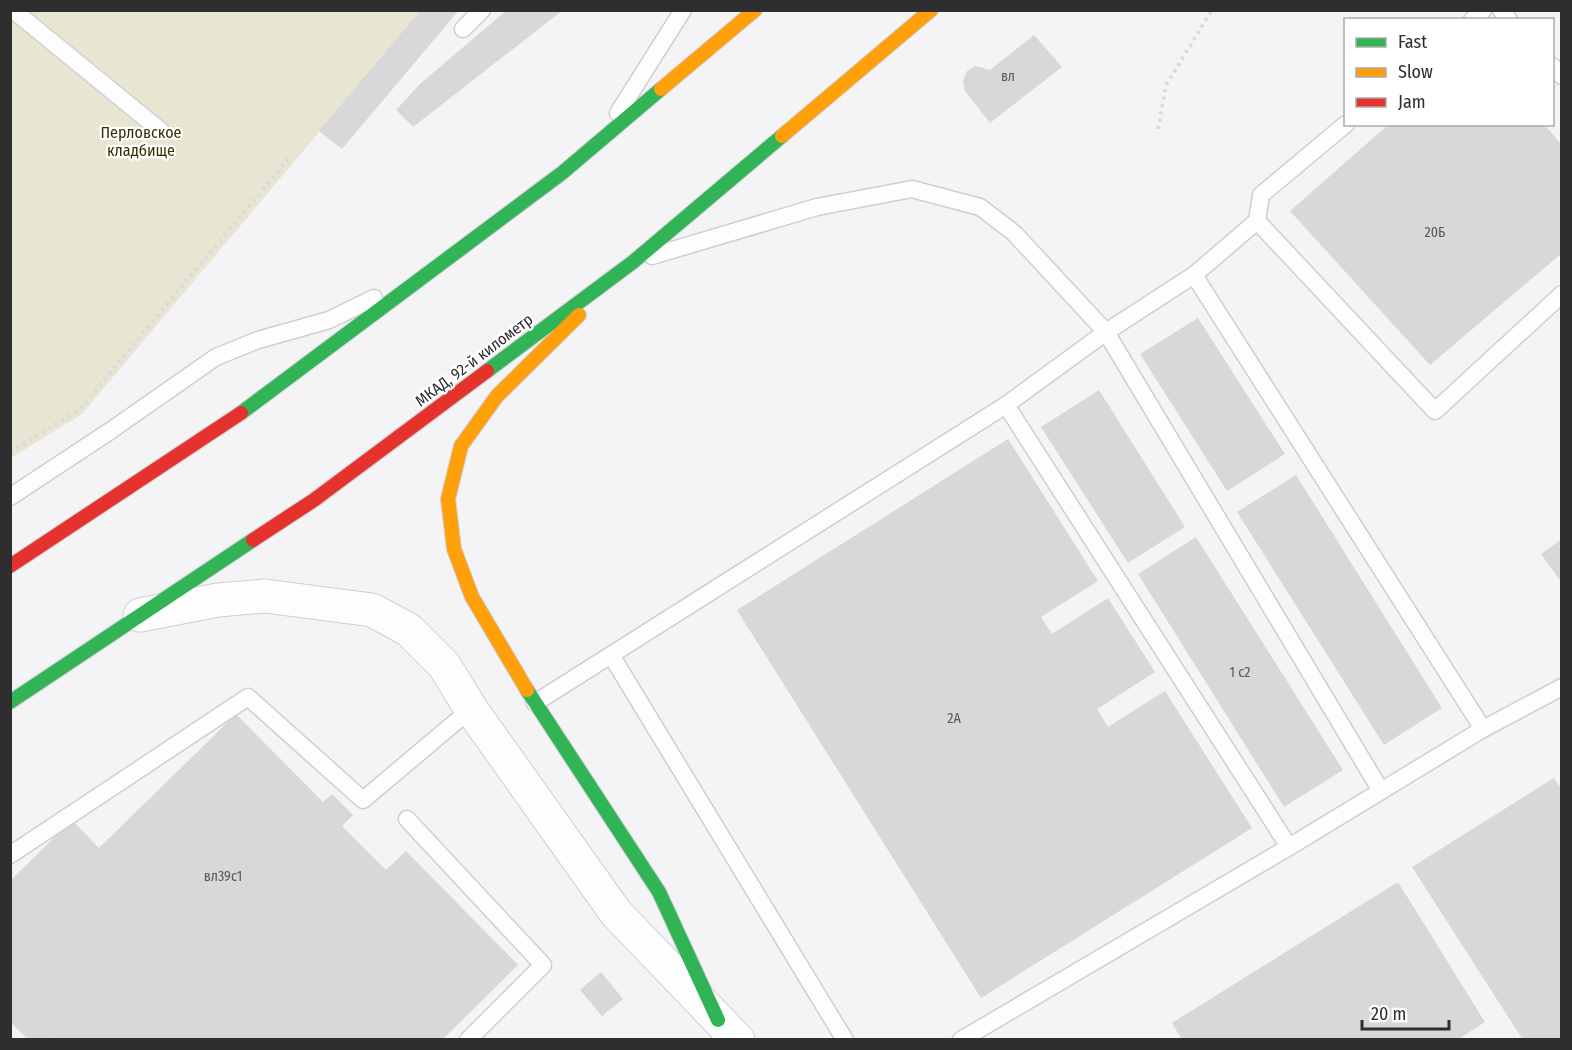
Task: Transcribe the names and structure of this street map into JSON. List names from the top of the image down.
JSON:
{
  "streets": {
    "main road": ["МКАД, 92-й километр"]
  },
  "parks": ["Перловское кладбище"],
  "house_numbers": [
    "вл",
    "20Б",
    "1 с2",
    "2А",
    "вл39с1"
  ],
  "legend": ["Fast", "Slow", "Jam"],
  "scale_bar": "20 m"
}
